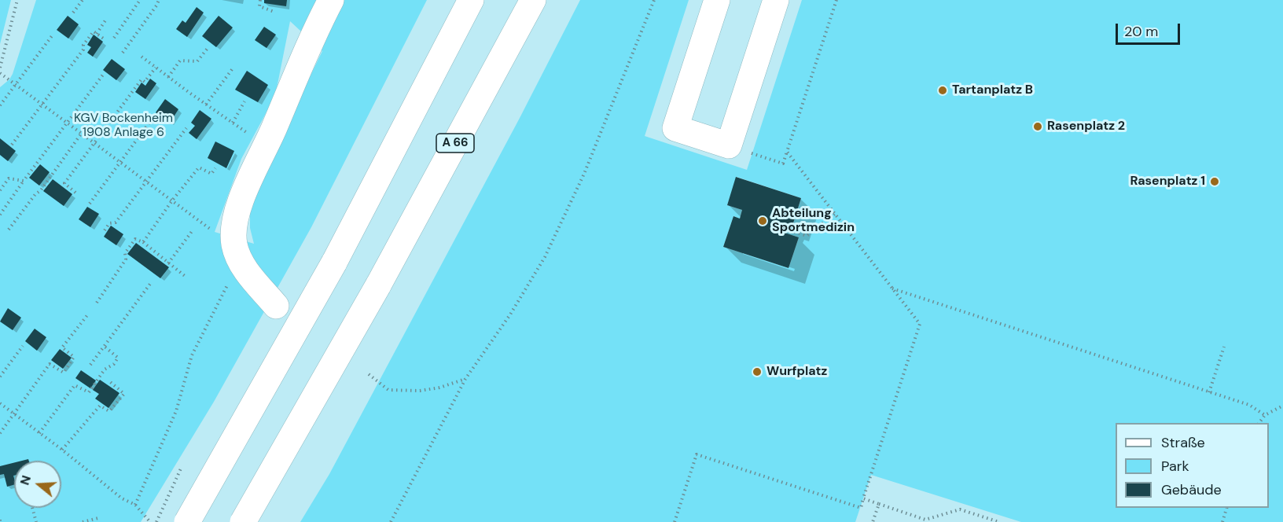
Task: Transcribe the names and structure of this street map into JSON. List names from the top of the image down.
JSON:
{
  "streets": {
    "main road": ["A 66"]
  },
  "parks": ["KGV Bockenheim 1908 Anlage 6"],
  "places": [
    "Tartanplatz B",
    "Rasenplatz 2",
    "Rasenplatz 1",
    "Abteilung Sportmedizin",
    "Wurfplatz"
  ],
  "legend": ["Straße", "Park", "Gebäude"],
  "scale_bar": "20 m",
  "north": "left"
}
